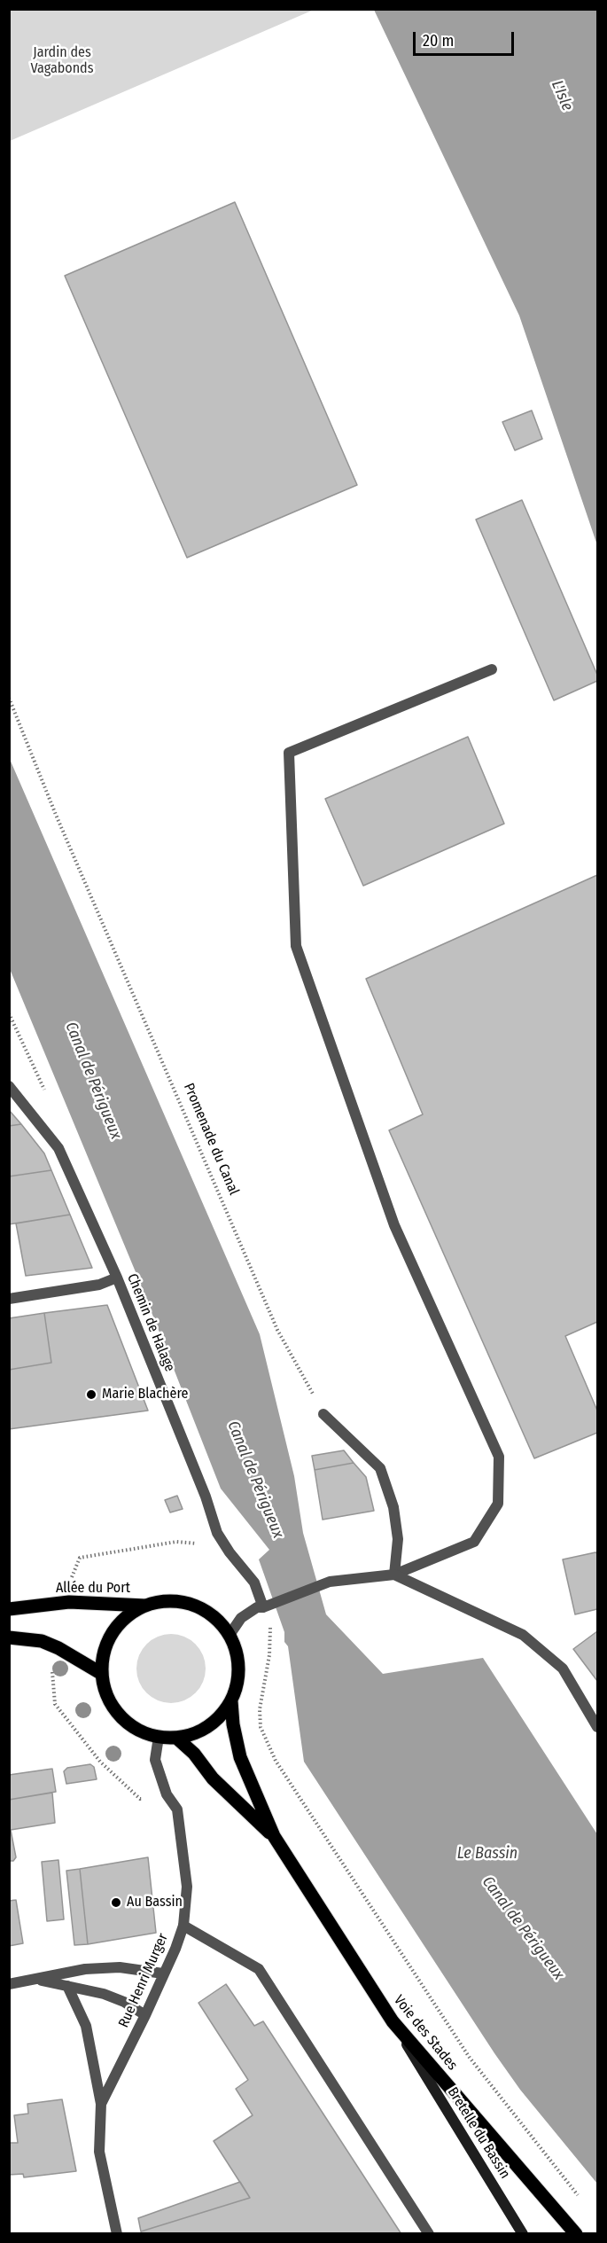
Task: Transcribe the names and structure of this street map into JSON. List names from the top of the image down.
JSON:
{
  "streets": {
    "main road": ["Allée du Port", "Voie des Stades", "Bretelle du Bassin"],
    "street": ["Chemin de Halage", "Rue Henri Murger"],
    "path": ["Promenade du Canal"]
  },
  "crossings": [
    ["Allée du Port", "Rue Henri Murger"],
    ["Allée du Port", "Voie des Stades"],
    ["Rue Henri Murger", "Voie des Stades"],
    ["Voie des Stades", "Bretelle du Bassin"]
  ],
  "water": ["L'Isle", "Canal de Périgueux", "Le Bassin"],
  "parks": ["Jardin des Vagabonds"],
  "places": ["Marie Blachère", "Au Bassin"],
  "scale_bar": "20 m"
}
